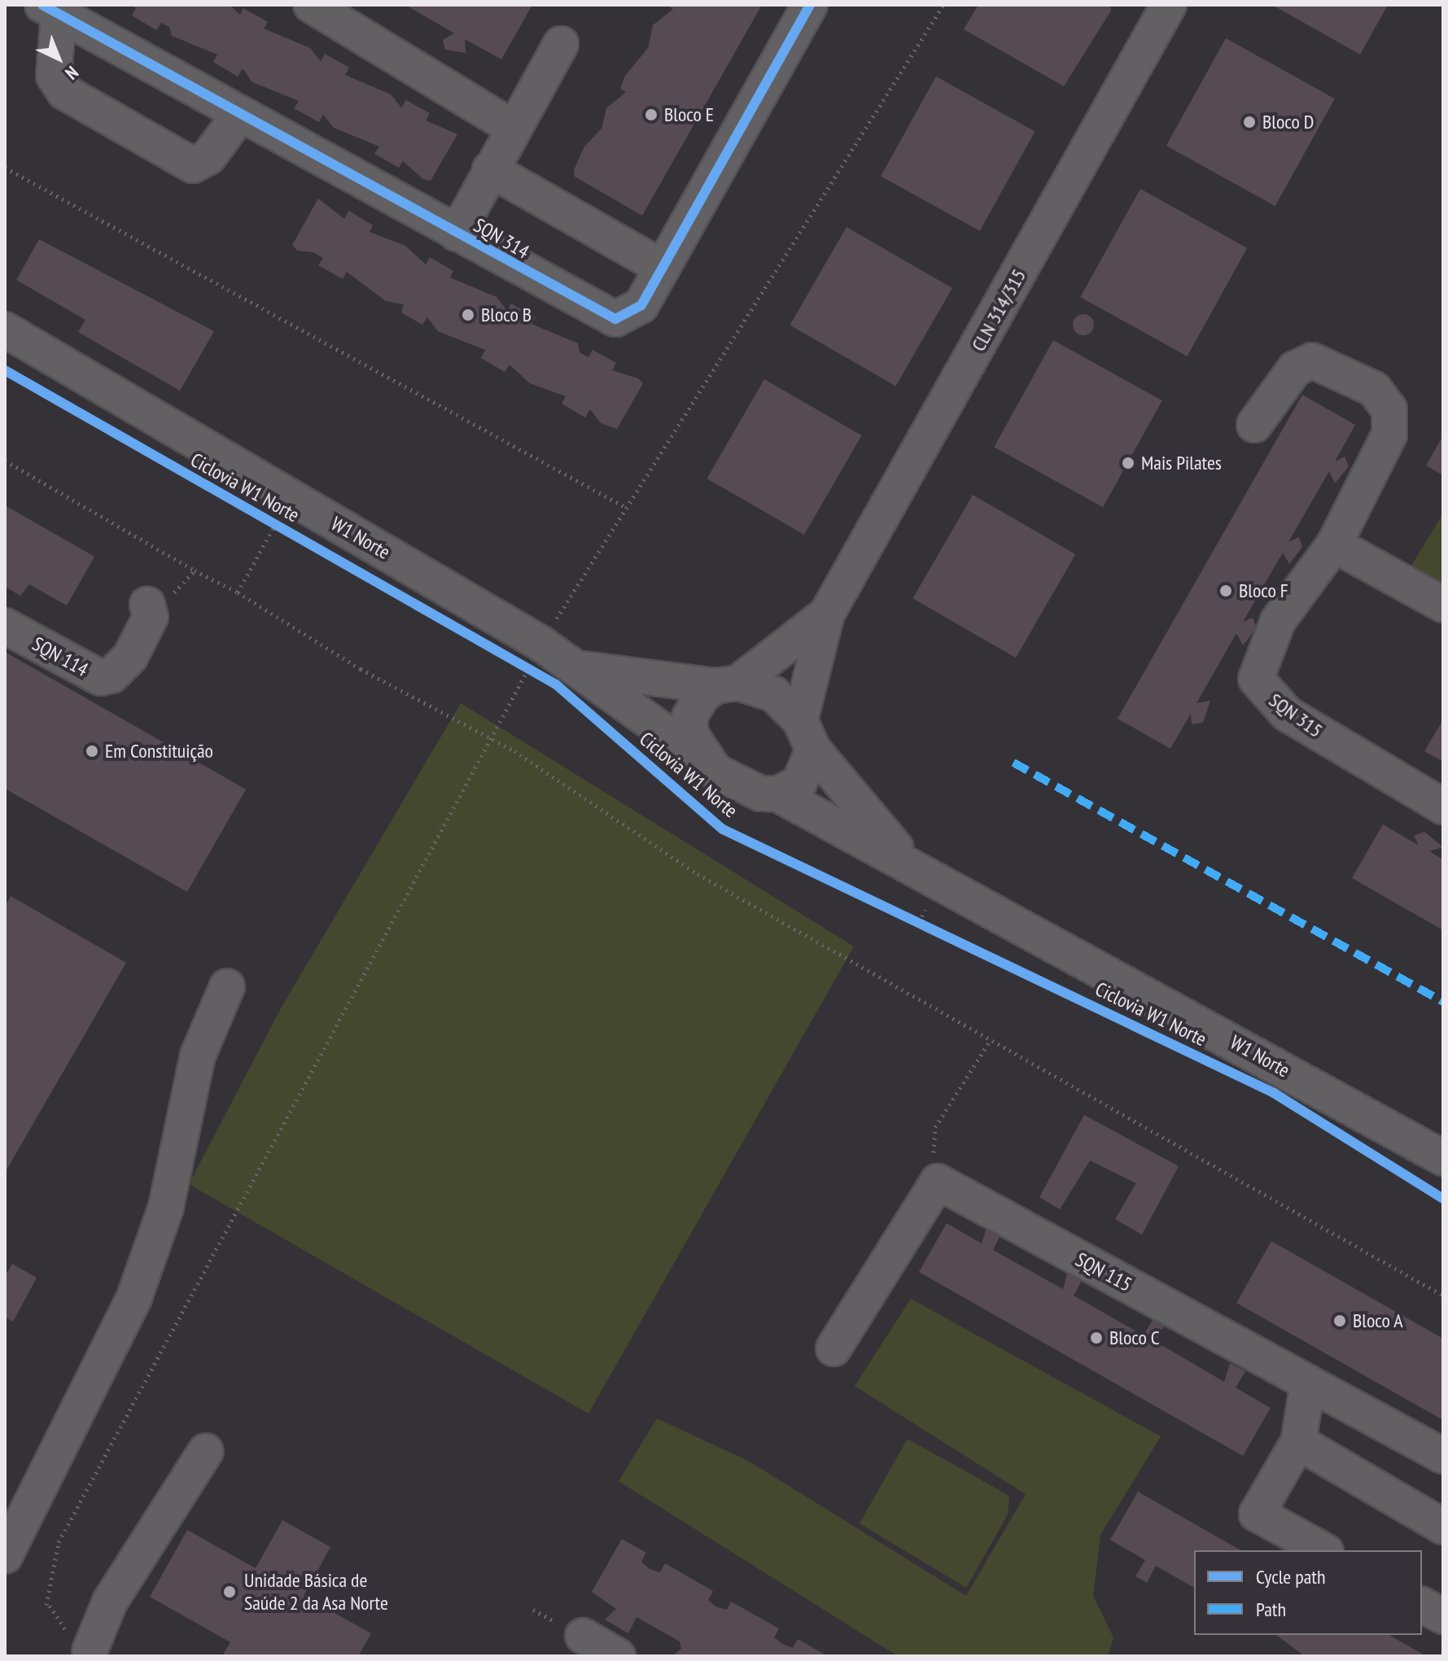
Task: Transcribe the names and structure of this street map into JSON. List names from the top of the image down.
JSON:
{
  "streets": {
    "street": [
      "SQN 314",
      "CLN 314/315",
      "W1 Norte",
      "SQN 114",
      "SQN 315",
      "SQN 115"
    ],
    "cycle path": ["Ciclovia W1 Norte"]
  },
  "crossings": [
    ["CLN 314/315", "W1 Norte"],
    ["Ciclovia W1 Norte", "W1 Norte"]
  ],
  "places": [
    "Bloco E",
    "Bloco D",
    "Bloco B",
    "Mais Pilates",
    "Bloco F",
    "Em Constituição",
    "Bloco A",
    "Bloco C",
    "Unidade Básica de Saúde 2 da Asa Norte"
  ],
  "legend": ["Cycle path", "Path"],
  "north": "bottom right"
}
